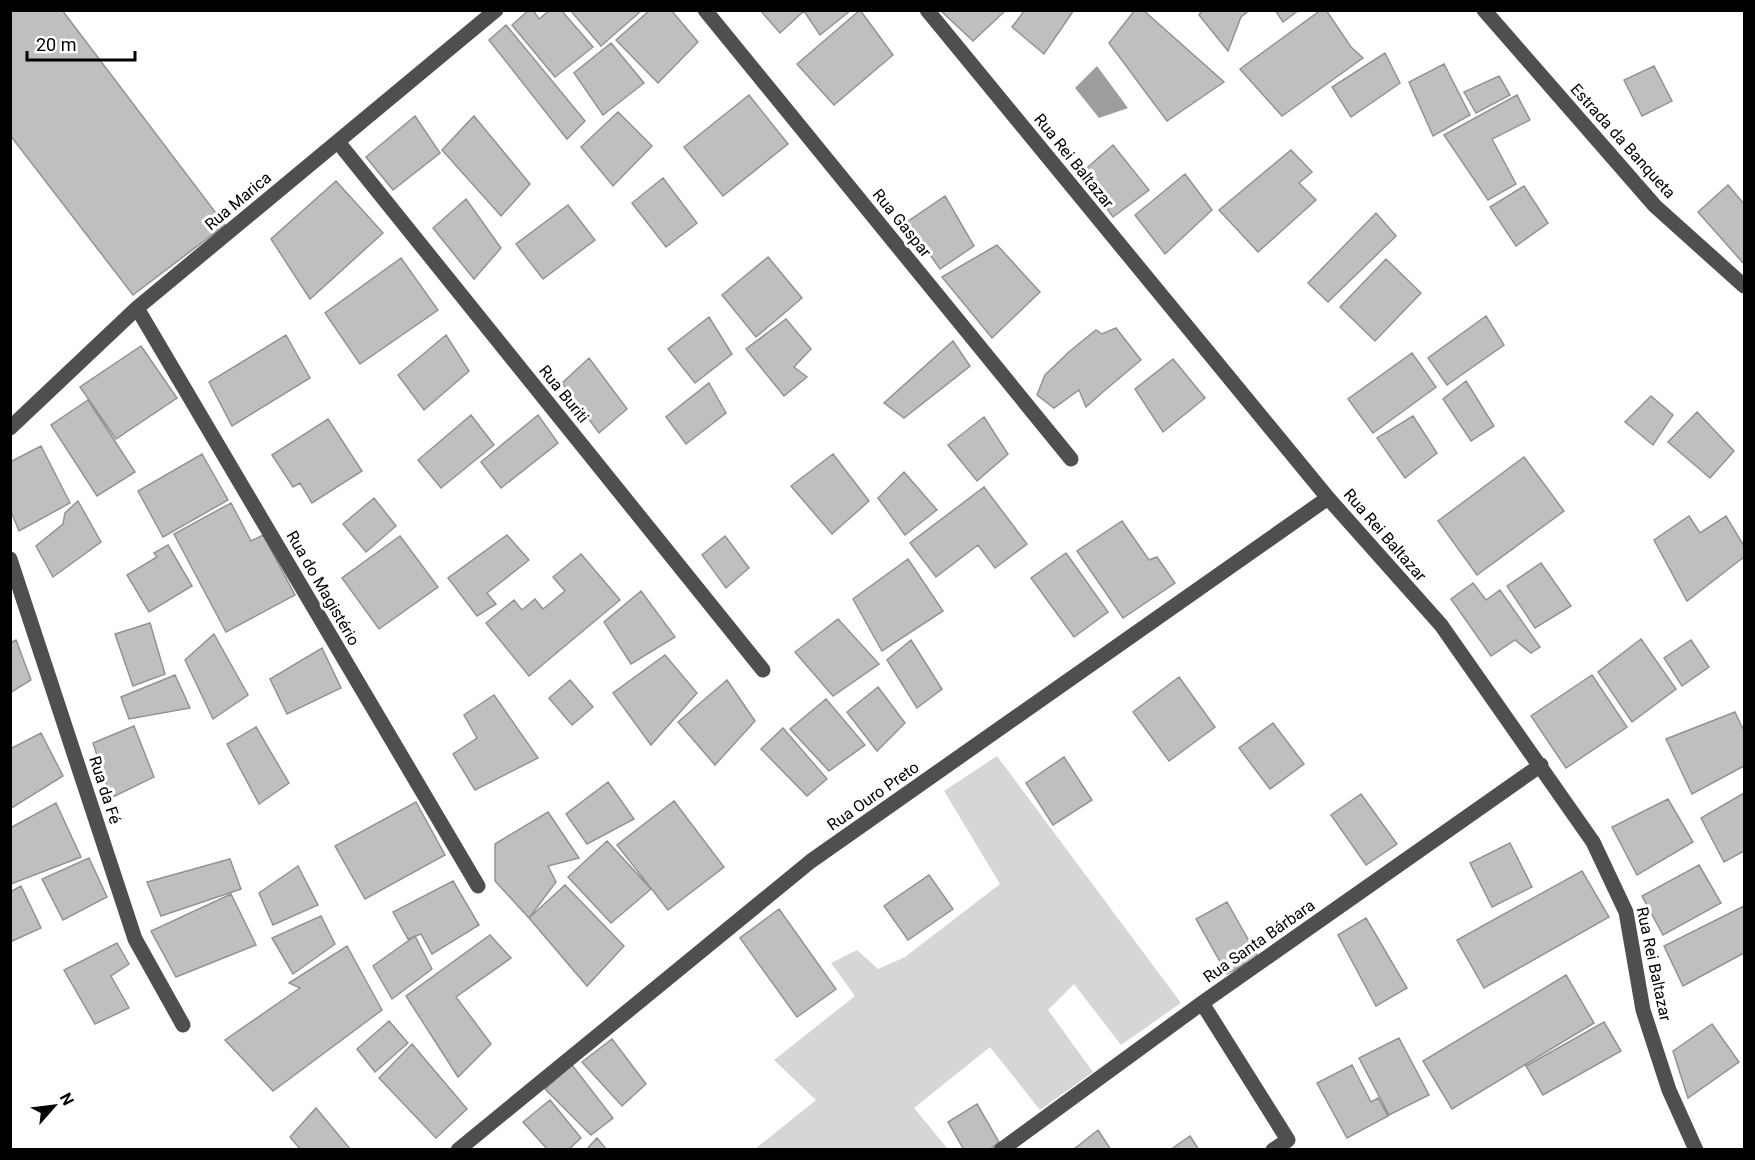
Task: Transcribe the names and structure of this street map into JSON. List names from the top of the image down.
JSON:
{
  "streets": {
    "street": [
      "Estrada da Banqueta",
      "Rua Rei Baltazar",
      "Rua Marica",
      "Rua Gaspar",
      "Rua Buriti",
      "Rua do Magistério",
      "Rua da Fé",
      "Rua Ouro Preto",
      "Rua Santa Bárbara"
    ]
  },
  "crossings": [
    ["Rua Rei Baltazar", "Rua Ouro Preto"],
    ["Rua Rei Baltazar", "Rua Santa Bárbara"],
    ["Rua Marica", "Rua Buriti"],
    ["Rua Marica", "Rua do Magistério"]
  ],
  "scale_bar": "20 m",
  "north": "top right"
}
